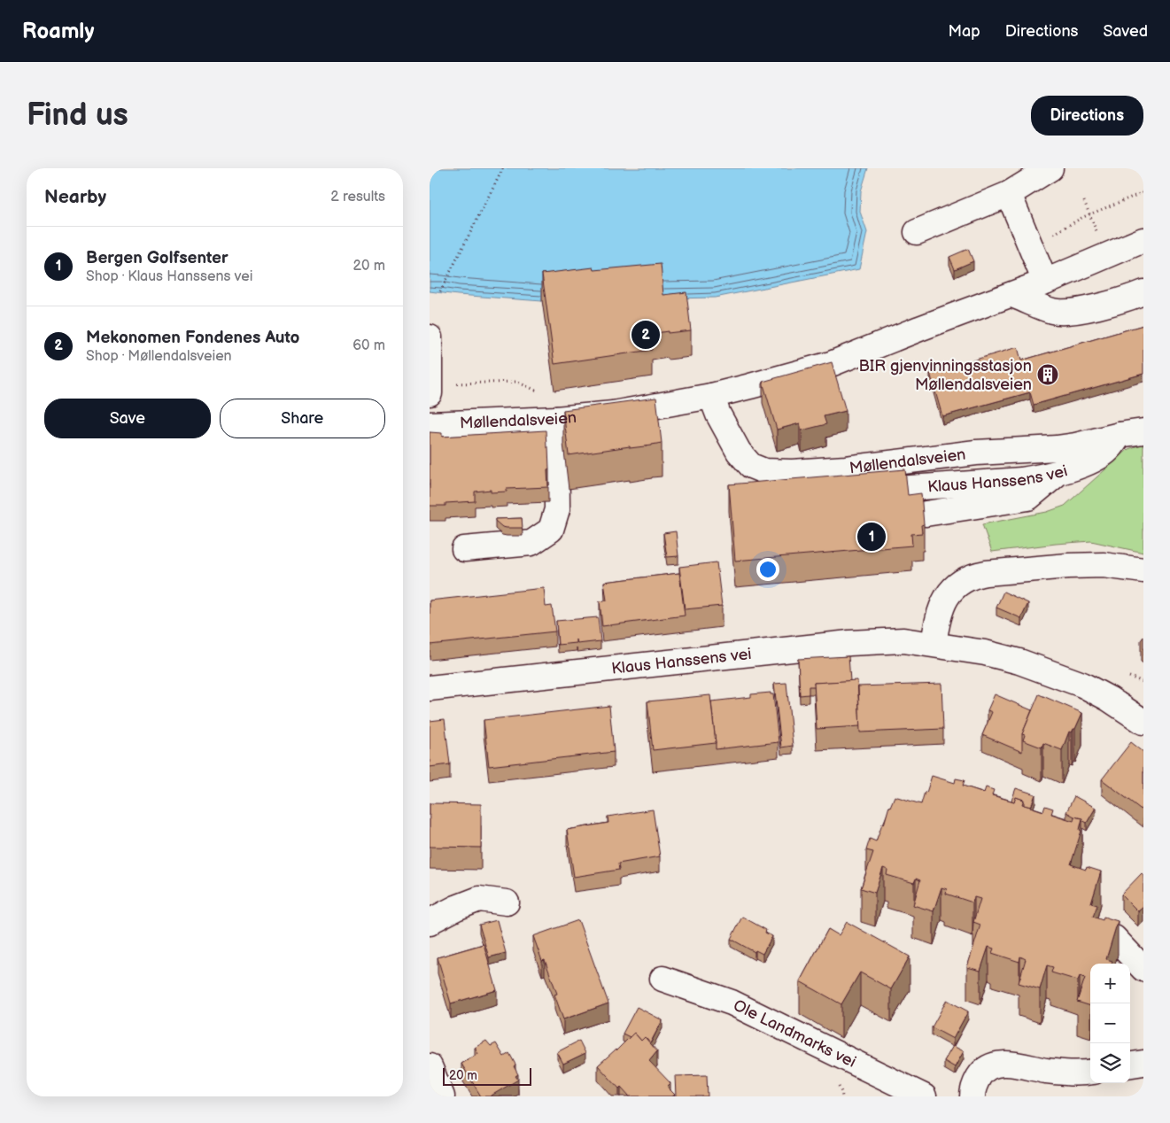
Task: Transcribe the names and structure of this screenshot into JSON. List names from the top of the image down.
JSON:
{
  "streets": {
    "street": ["Møllendalsveien", "Klaus Hanssens vei", "Ole Landmarks vei"]
  },
  "crossings": [
    ["Møllendalsveien", "Klaus Hanssens vei"]
  ],
  "places": {
    "building": ["BIR gjenvinningsstasjon Møllendalsveien"]
  },
  "scale_bar": "20 m",
  "page": {
    "header": "Roamly",
    "nav": ["Map", "Directions", "Saved"],
    "buttons": [
      "Directions",
      ["Save", "Share"]
    ],
    "title": "Find us",
    "heading": ["Nearby", "2 results"],
    "list": [
      {
        "mark": "1",
        "name": "Bergen Golfsenter",
        "note": "Shop · Klaus Hanssens vei",
        "value": "20 m"
      },
      {
        "mark": "2",
        "name": "Mekonomen Fondenes Auto",
        "note": "Shop · Møllendalsveien",
        "value": "60 m"
      }
    ],
    "pins": ["2", "1"],
    "map_buttons": ["+", "−"],
    "scale": "20 m"
  }
}
